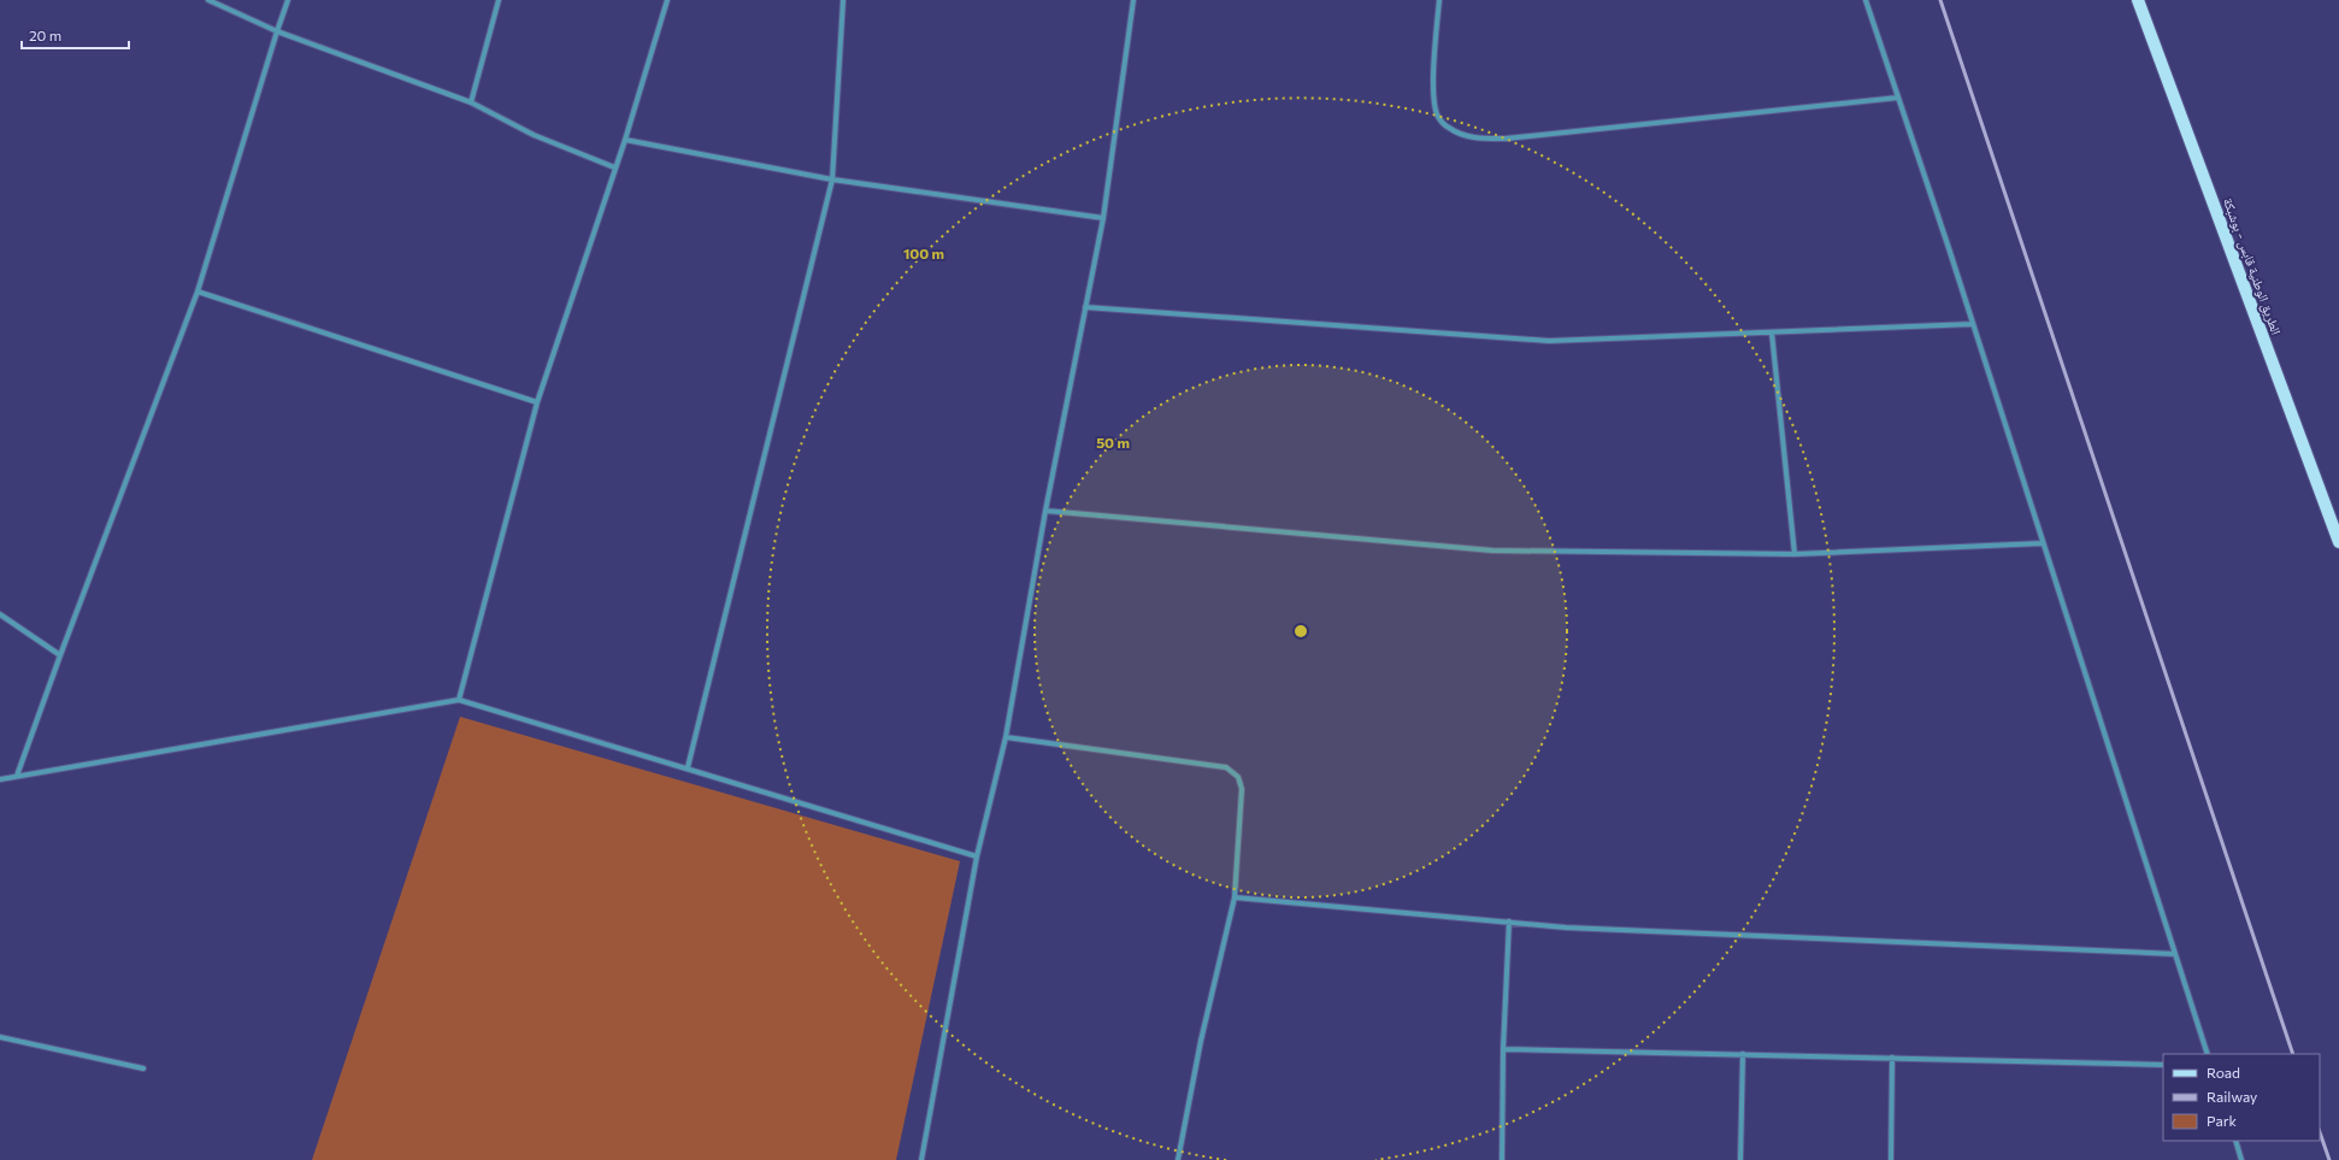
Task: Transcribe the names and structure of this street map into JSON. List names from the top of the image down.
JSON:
{
  "streets": {
    "main road": ["الطريق الوطنية قابس - بوشبكة"]
  },
  "legend": ["Road", "Railway", "Park"],
  "scale_bar": "20 m",
  "rings": ["100 m", "50 m"]
}
